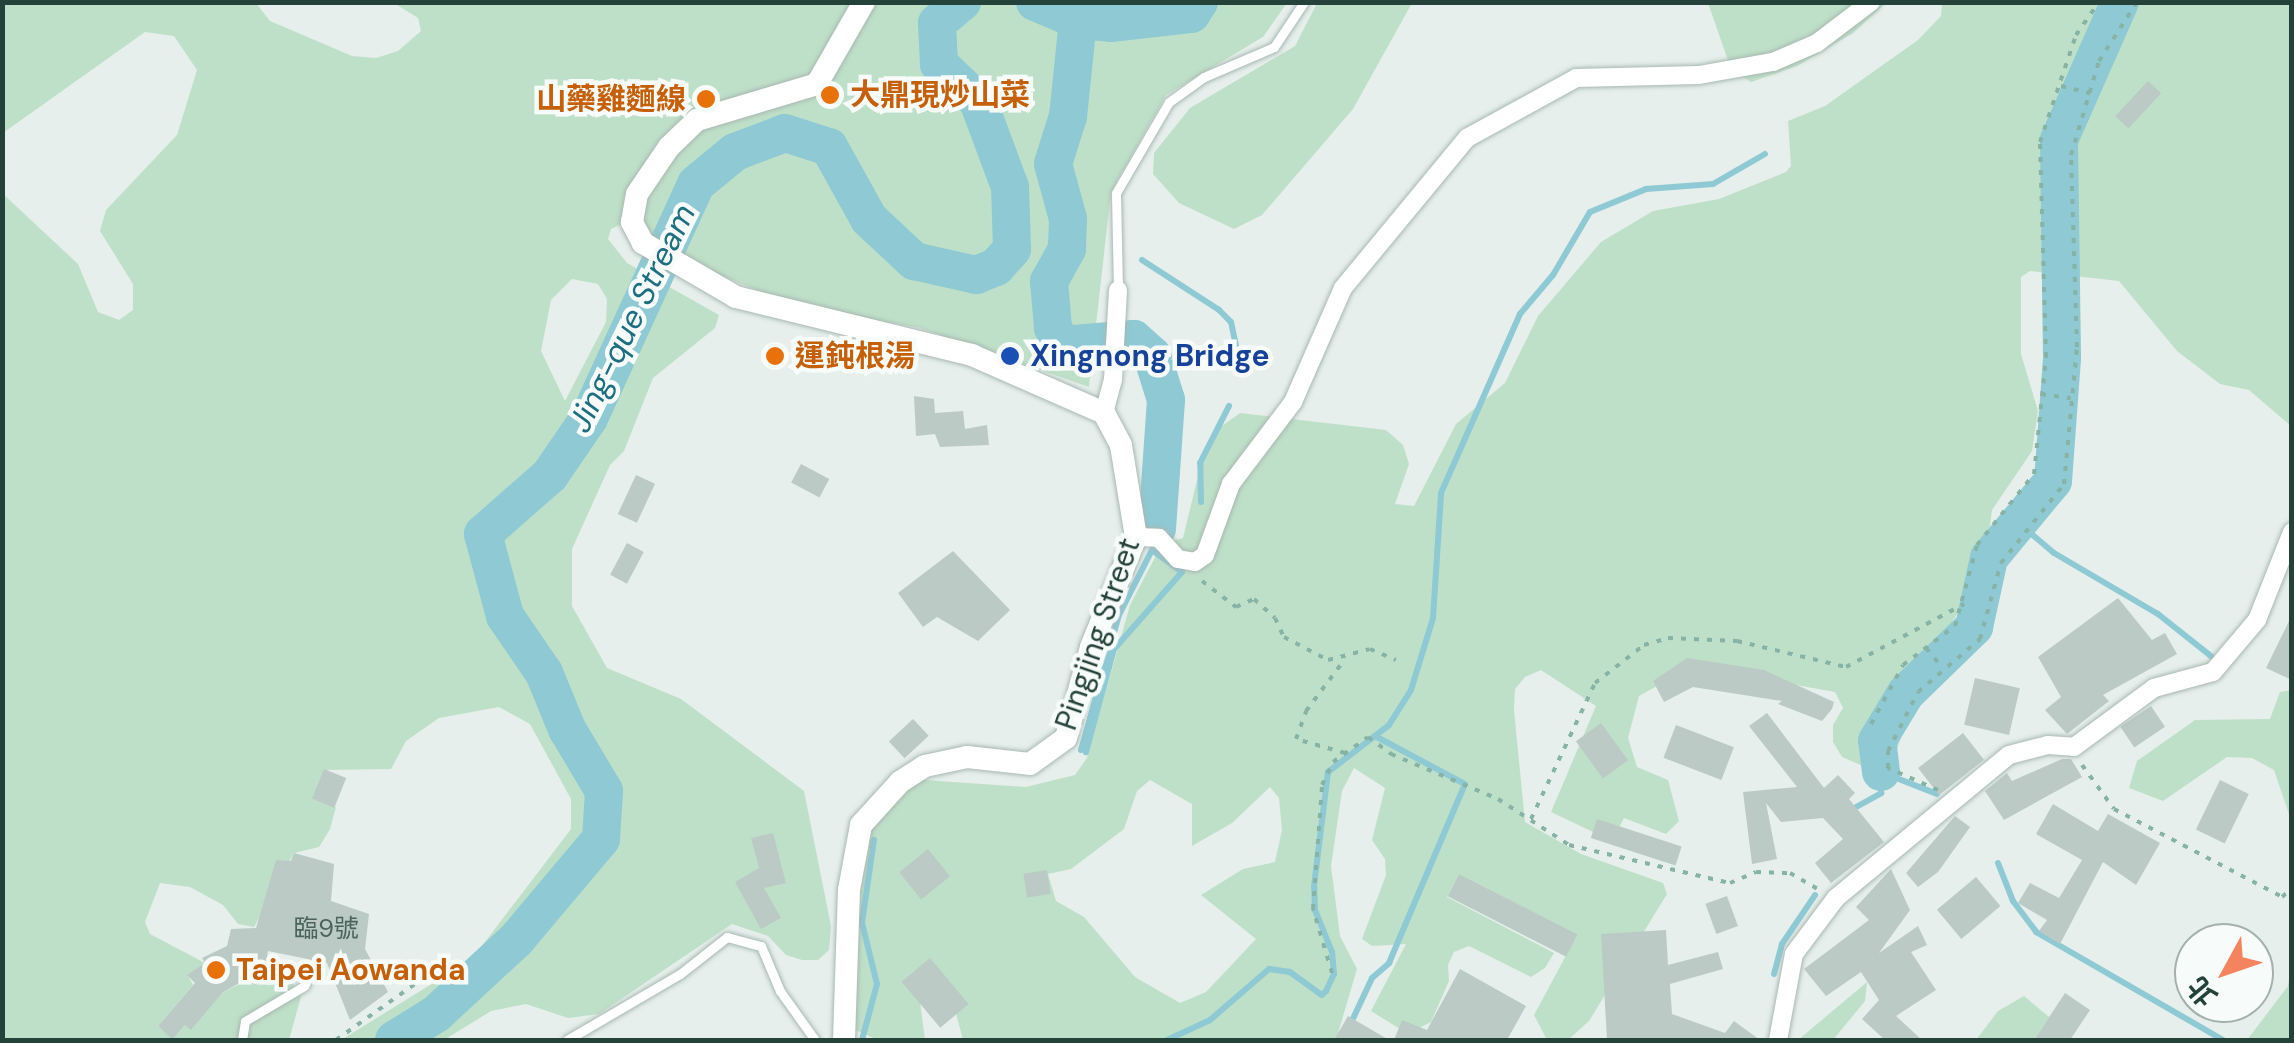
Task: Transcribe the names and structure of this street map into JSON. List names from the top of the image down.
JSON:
{
  "streets": {
    "street": ["Pingjing Street"]
  },
  "water": ["Jing-que Stream"],
  "places": [
    "大鼎現炒山菜",
    "山藥雞麵線",
    "運鈍根湯",
    "Xingnong Bridge",
    "Taipei Aowanda"
  ],
  "house_numbers": ["臨9號"],
  "north": "bottom left"
}
